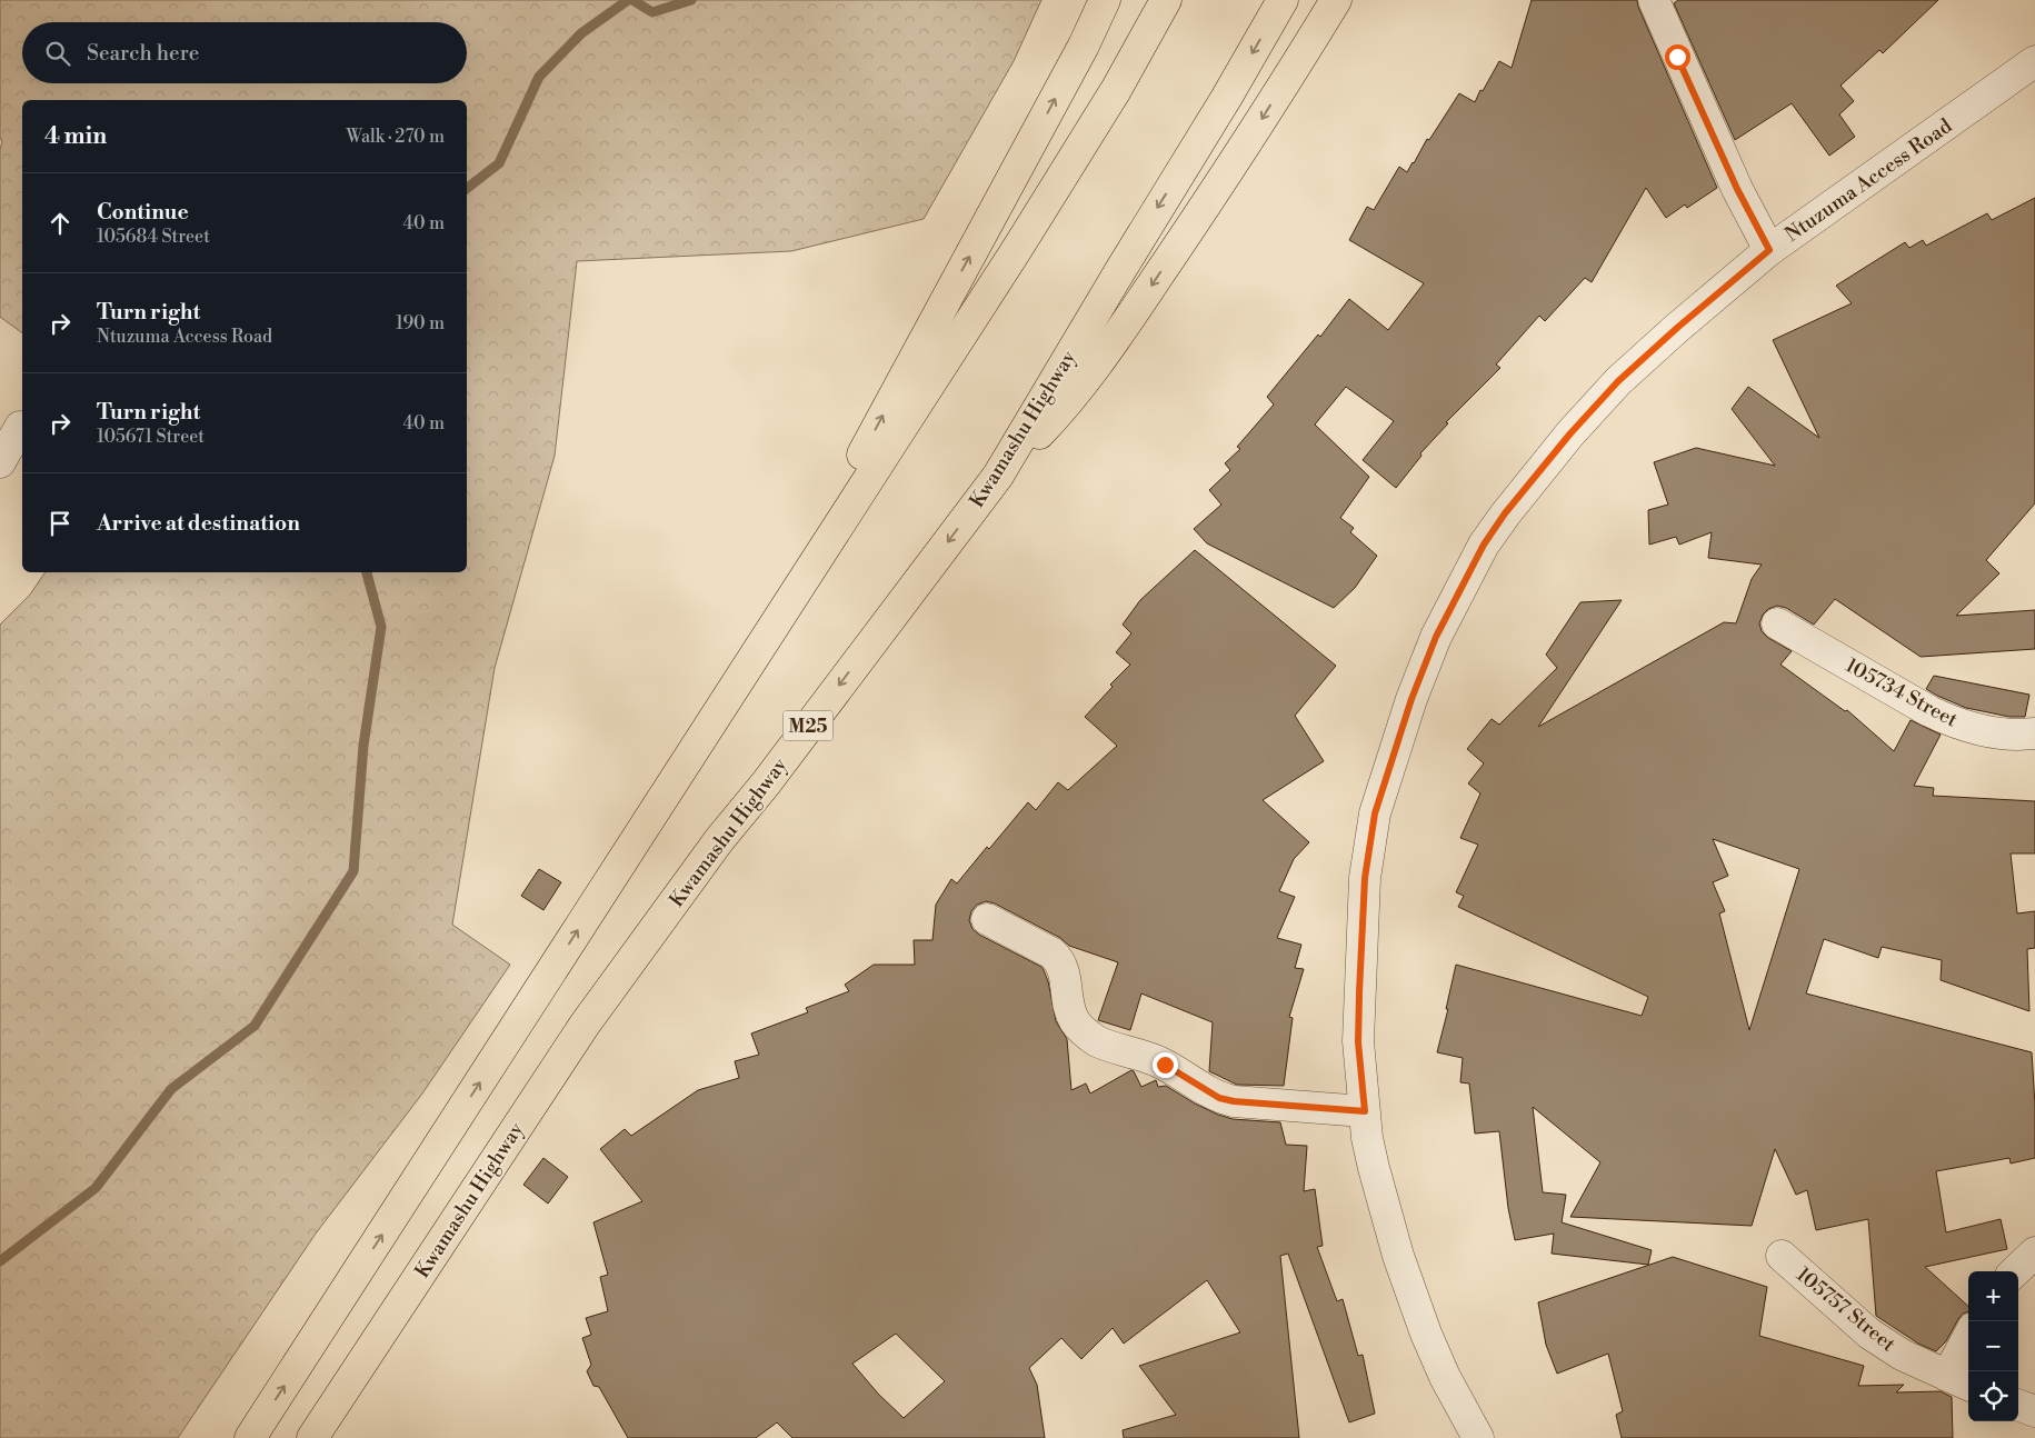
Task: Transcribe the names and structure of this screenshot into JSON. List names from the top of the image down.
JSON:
{
  "streets": {
    "main road": ["Kwamashu Highway", "M25"],
    "street": ["Ntuzuma Access Road", "105734 Street", "105757 Street"]
  },
  "page": {
    "search": "Search here",
    "heading": ["4 min", "Walk · 270 m"],
    "list": [
      ["Continue", "105684 Street", "40 m"],
      ["Turn right", "Ntuzuma Access Road", "190 m"],
      ["Turn right", "105671 Street", "40 m"],
      "Arrive at destination"
    ],
    "map_buttons": ["+", "−"]
  }
}
